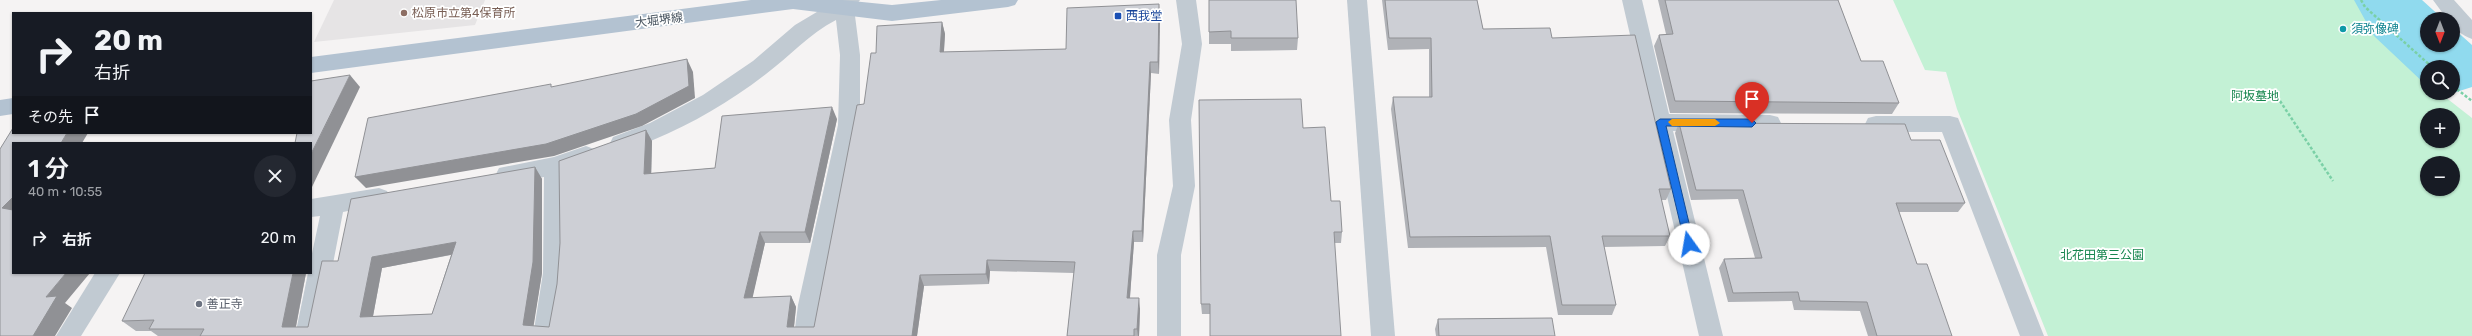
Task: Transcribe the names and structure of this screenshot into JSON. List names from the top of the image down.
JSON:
{
  "streets": {
    "main road": ["大堀堺線"]
  },
  "parks": ["阿坂墓地", "北花田第三公園"],
  "places": {
    "other": ["松原市立第4保育所", "須弥像碑", "善正寺"],
    "transit": ["西我堂"]
  },
  "north": "bottom",
  "page": {
    "map_buttons": ["+", "−"],
    "turn": ["20 m", "右折"],
    "then": "その先",
    "heading": ["1 分", "40 m · 10:55"],
    "list": [
      {
        "name": "右折",
        "value": "20 m"
      }
    ]
  }
}
